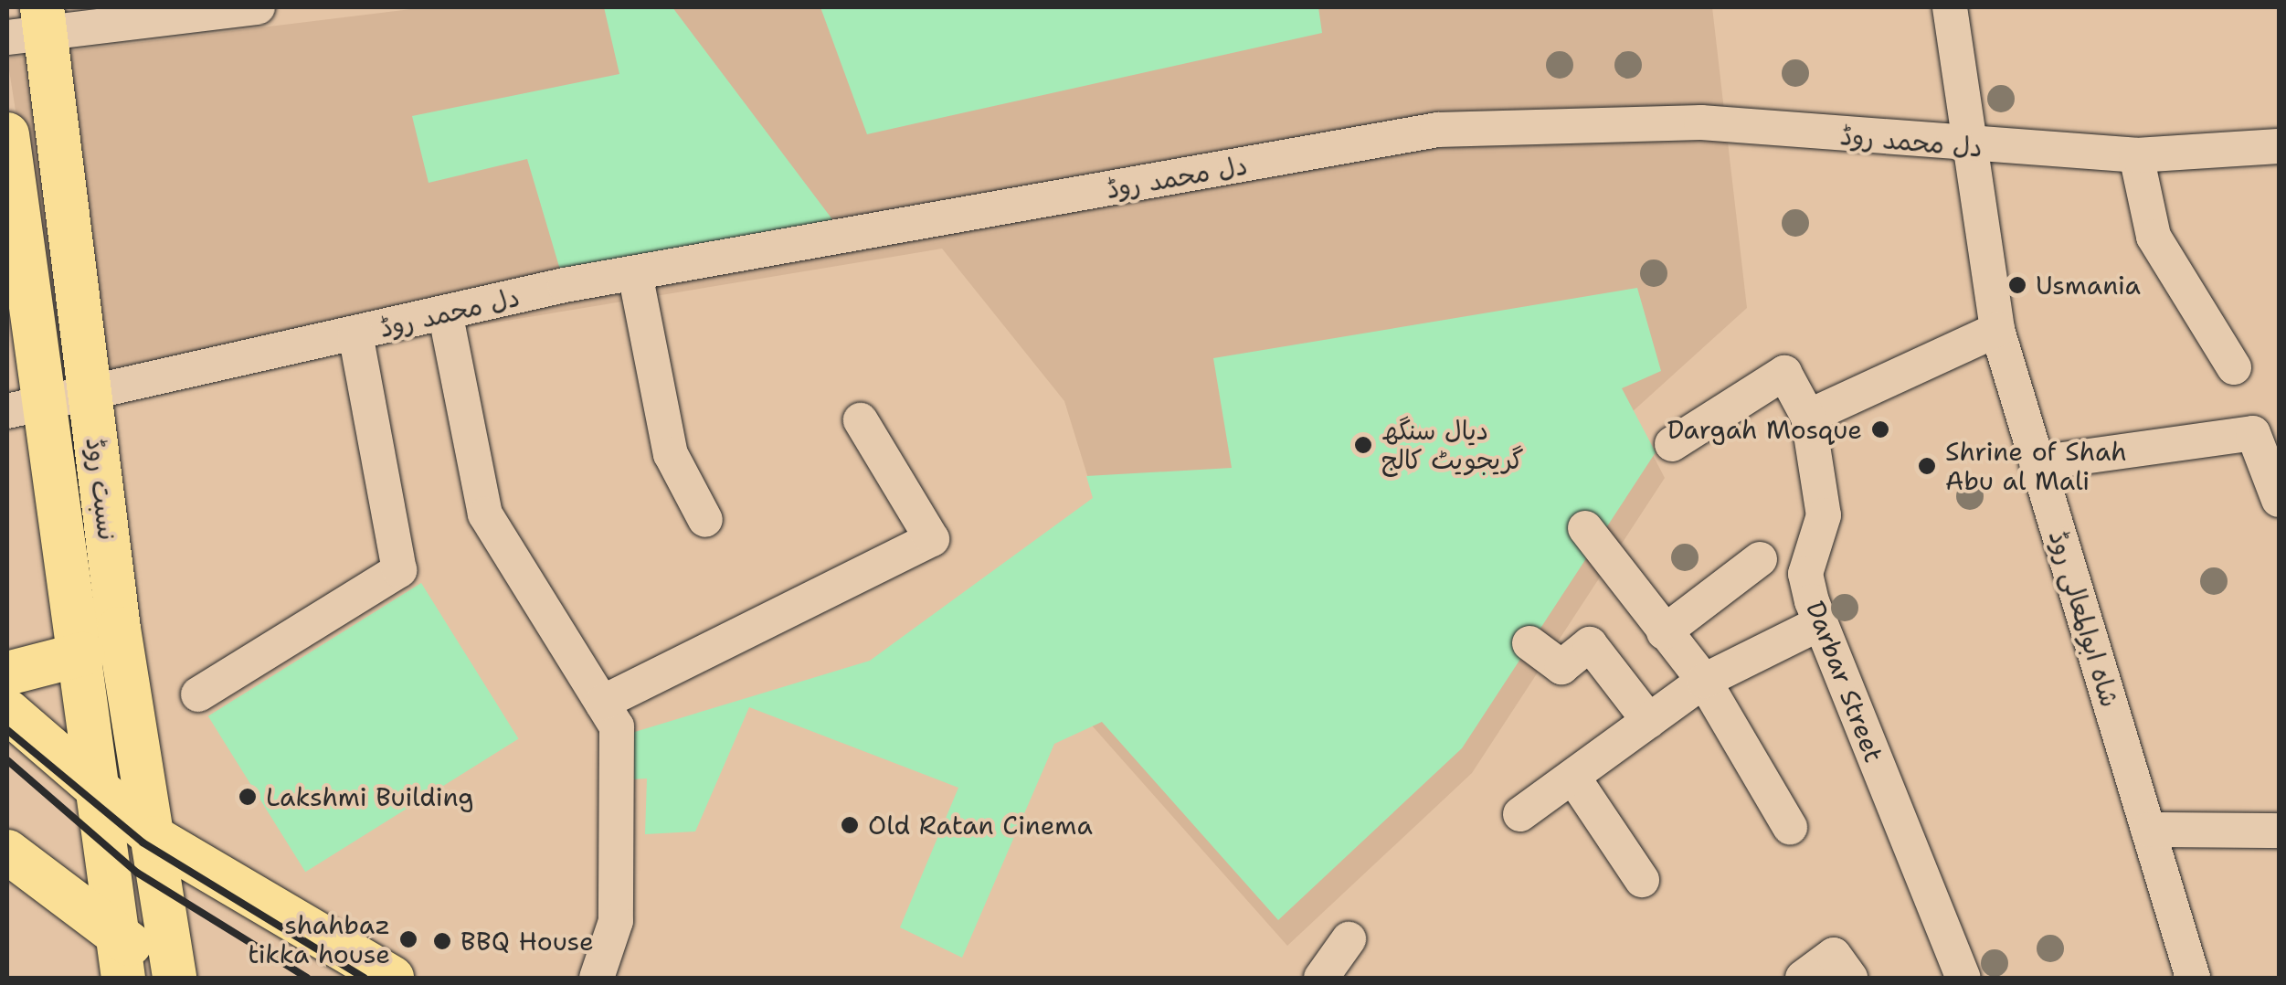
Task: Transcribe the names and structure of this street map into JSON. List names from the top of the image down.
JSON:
{
  "streets": {
    "main road": ["نسبت روڈ"],
    "street": ["دل محمد روڈ", "شاہ ابوالمعالی روڈ", "Darbar Street"]
  },
  "crossings": [
    ["دل محمد روڈ", "نسبت روڈ"],
    ["دل محمد روڈ", "شاہ ابوالمعالی روڈ"]
  ],
  "places": [
    "Usmania",
    "Dargah Mosque",
    "دیال سنگھ گریجویٹ کالج",
    "Shrine of Shah Abu al Mali",
    "Lakshmi Building",
    "Old Ratan Cinema",
    "shahbaz tikka house",
    "BBQ House"
  ]
}
